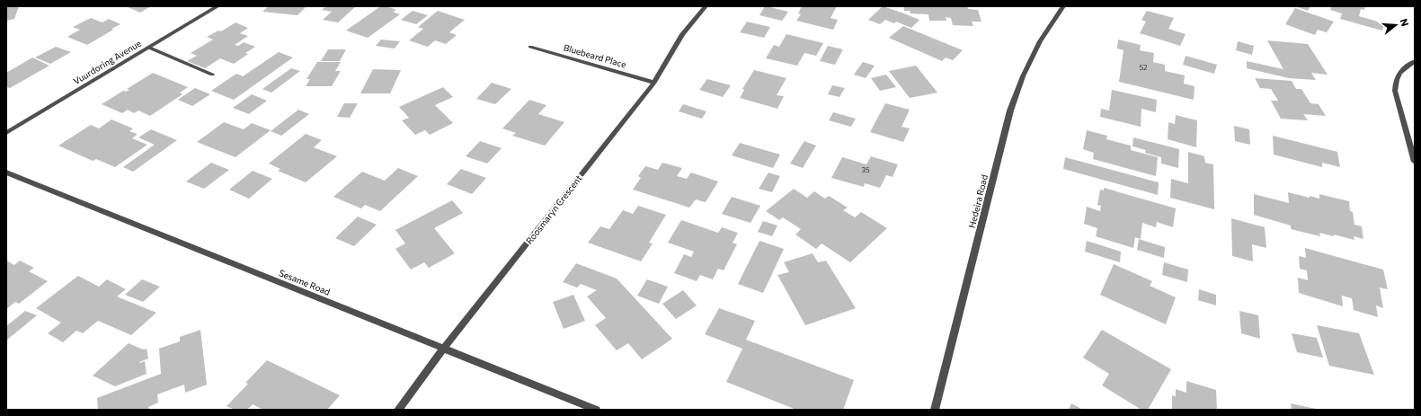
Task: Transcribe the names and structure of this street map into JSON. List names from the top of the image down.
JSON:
{
  "streets": {
    "street": [
      "Bluebeard Place",
      "Vuurdoring Avenue",
      "Hedeira Road",
      "Roosmaryn Crescent",
      "Sesame Road"
    ]
  },
  "crossings": [
    ["Bluebeard Place", "Roosmaryn Crescent"],
    ["Roosmaryn Crescent", "Sesame Road"]
  ],
  "house_numbers": ["52", "35"],
  "north": "right"
}
